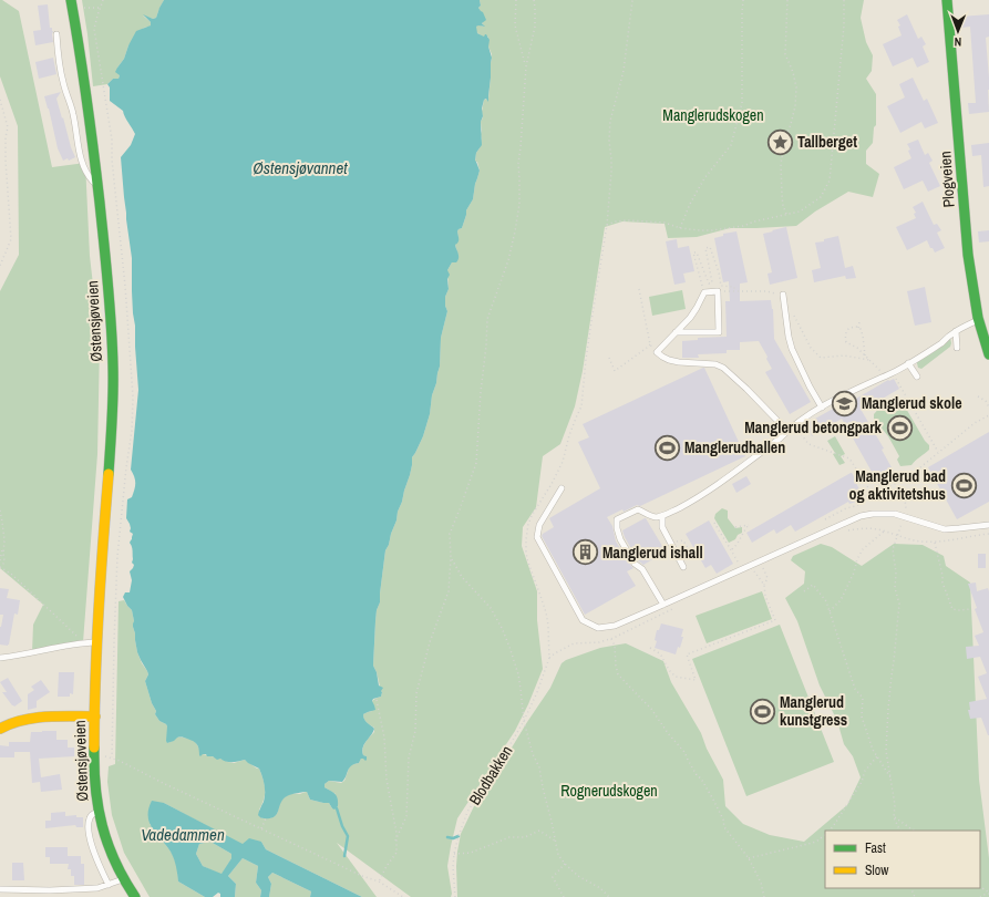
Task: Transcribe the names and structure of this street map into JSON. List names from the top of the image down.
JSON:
{
  "streets": {
    "main road": ["Plogveien", "Østensjøveien"],
    "path": ["Blodbakken"]
  },
  "water": ["Østensjøvannet", "Vadedammen"],
  "parks": ["Manglerudskogen", "Rognerudskogen"],
  "places": {
    "place": ["Tallberget"],
    "school or university": ["Manglerud skole"],
    "sports": [
      "Manglerud betongpark",
      "Manglerudhallen",
      "Manglerud bad og aktivitetshus",
      "Manglerud kunstgress"
    ],
    "building": ["Manglerud ishall"]
  },
  "legend": ["Fast", "Slow"],
  "north": "bottom"
}
